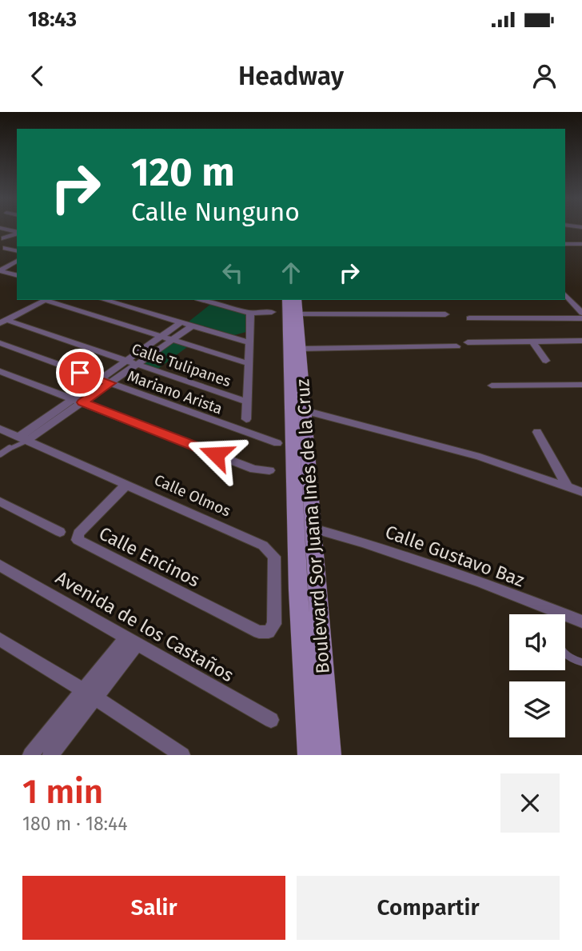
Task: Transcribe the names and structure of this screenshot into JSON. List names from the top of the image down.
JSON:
{
  "streets": {
    "main road": ["Boulevard Sor Juana Inés de la Cruz"],
    "street": [
      "Calle Tulipanes",
      "Mariano Arista",
      "Calle Olmos",
      "Calle Gustavo Baz",
      "Calle Encinos",
      "Avenida de los Castaños"
    ]
  },
  "crossings": [
    ["Calle Olmos", "Calle Encinos"],
    ["Boulevard Sor Juana Inés de la Cruz", "Calle Gustavo Baz"]
  ],
  "page": {
    "status": "18:43",
    "header": "Headway",
    "turn": ["120 m", "Calle Nunguno"],
    "heading": ["1 min", "180 m · 18:44"],
    "buttons": ["Salir", "Compartir"]
  }
}
